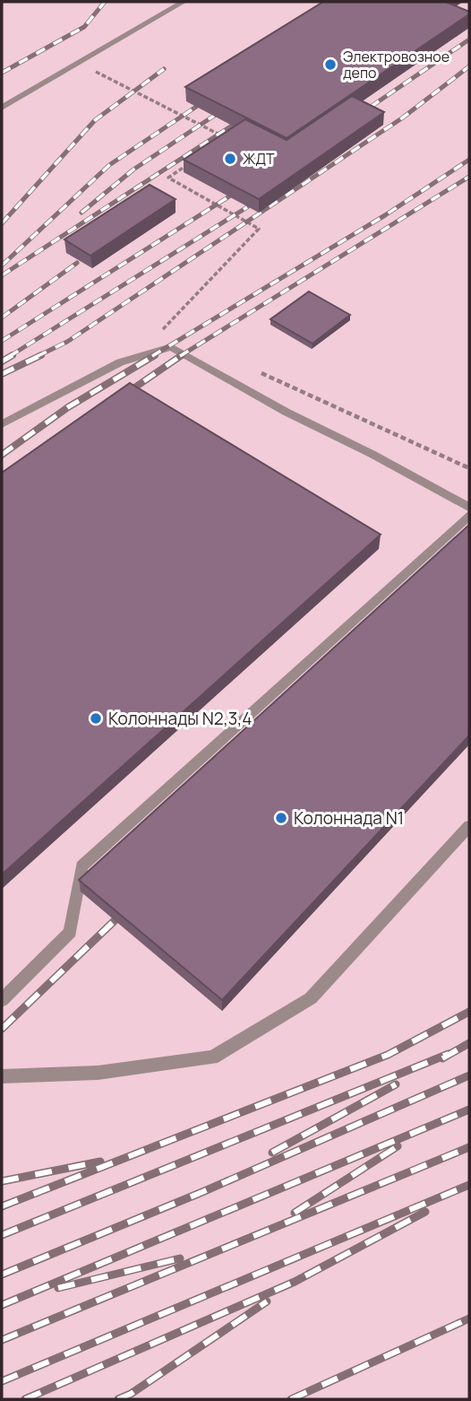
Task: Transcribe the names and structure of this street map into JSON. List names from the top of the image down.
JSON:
{
  "places": [
    "Электровозное депо",
    "ЖДТ",
    "Колоннады N2,3,4",
    "Колоннада N1"
  ]
}
